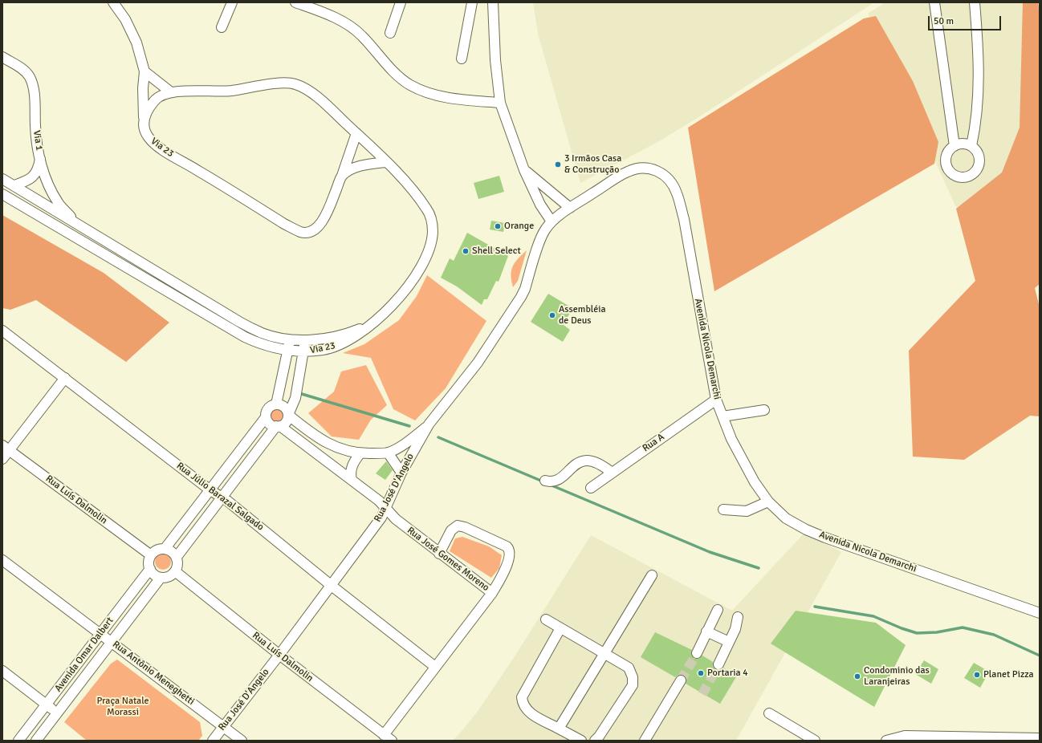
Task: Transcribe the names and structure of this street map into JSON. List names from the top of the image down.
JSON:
{
  "streets": {
    "street": [
      "Via 1",
      "Via 23",
      "Avenida Nicola Demarchi",
      "Rua A",
      "Rua José D'Angelo",
      "Rua Júlio Barazal Salgado",
      "Rua Luís Dalmolin",
      "Rua José Gomes Moreno",
      "Avenida Omar Dalbert",
      "Rua Antônio Meneghetti"
    ]
  },
  "crossings": [
    ["Via 1", "Via 23"],
    ["Avenida Nicola Demarchi", "Rua A"],
    ["Avenida Nicola Demarchi", "Rua José D'Angelo"],
    ["Rua José D'Angelo", "Rua Júlio Barazal Salgado"],
    ["Rua José D'Angelo", "Rua Luís Dalmolin"],
    ["Rua José D'Angelo", "Rua José Gomes Moreno"],
    ["Rua José D'Angelo", "Rua Antônio Meneghetti"],
    ["Rua Júlio Barazal Salgado", "Rua José Gomes Moreno"],
    ["Rua Luís Dalmolin", "Rua José Gomes Moreno"],
    ["Rua Luís Dalmolin", "Avenida Omar Dalbert"],
    ["Avenida Omar Dalbert", "Rua Antônio Meneghetti"]
  ],
  "parks": ["Praça Natale Morassi"],
  "places": [
    "3 Irmãos Casa & Construção",
    "Orange",
    "Shell Select",
    "Assembléia de Deus",
    "Portaria 4",
    "Planet Pizza",
    "Condominio das Laranjeiras"
  ],
  "scale_bar": "50 m"
}
